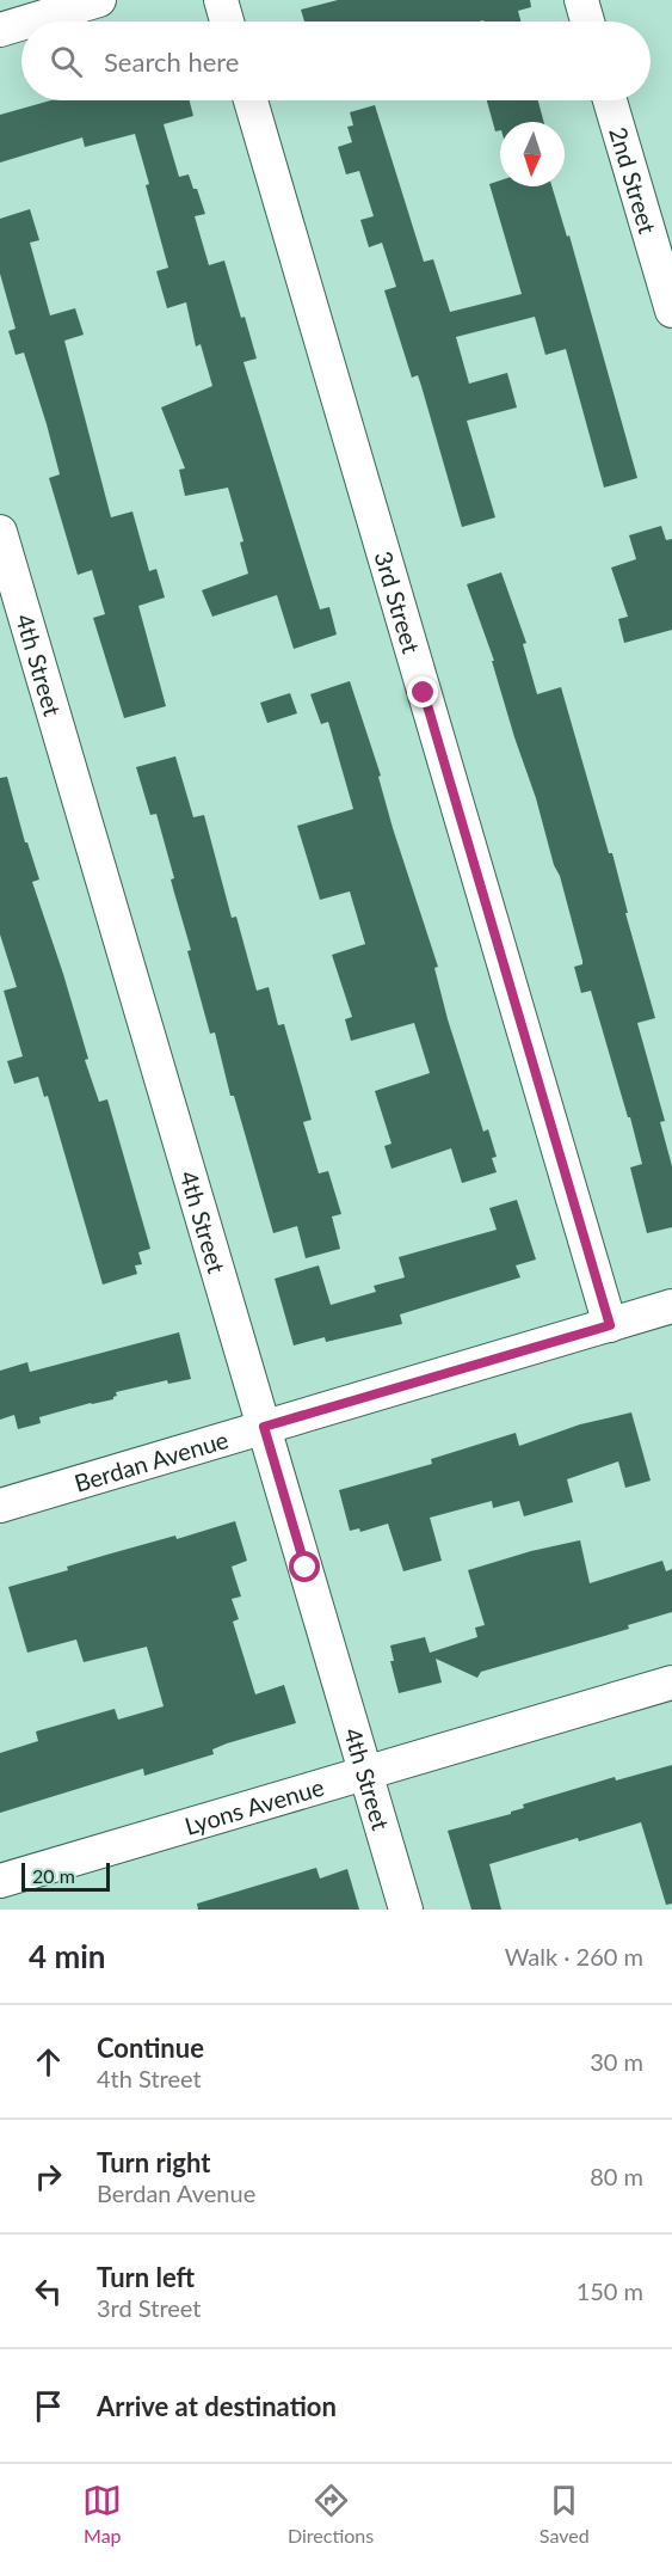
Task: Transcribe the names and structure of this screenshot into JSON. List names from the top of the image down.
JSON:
{
  "streets": {
    "street": [
      "2nd Street",
      "3rd Street",
      "4th Street",
      "Berdan Avenue",
      "Lyons Avenue"
    ]
  },
  "crossings": [
    ["3rd Street", "Berdan Avenue"],
    ["4th Street", "Berdan Avenue"],
    ["4th Street", "Lyons Avenue"]
  ],
  "scale_bar": "20 m",
  "north": "bottom",
  "page": {
    "search": "Search here",
    "scale": "20 m",
    "heading": ["4 min", "Walk · 260 m"],
    "list": [
      ["Continue", "4th Street", "30 m"],
      ["Turn right", "Berdan Avenue", "80 m"],
      ["Turn left", "3rd Street", "150 m"],
      "Arrive at destination"
    ],
    "nav": ["Map", "Directions", "Saved"]
  }
}
